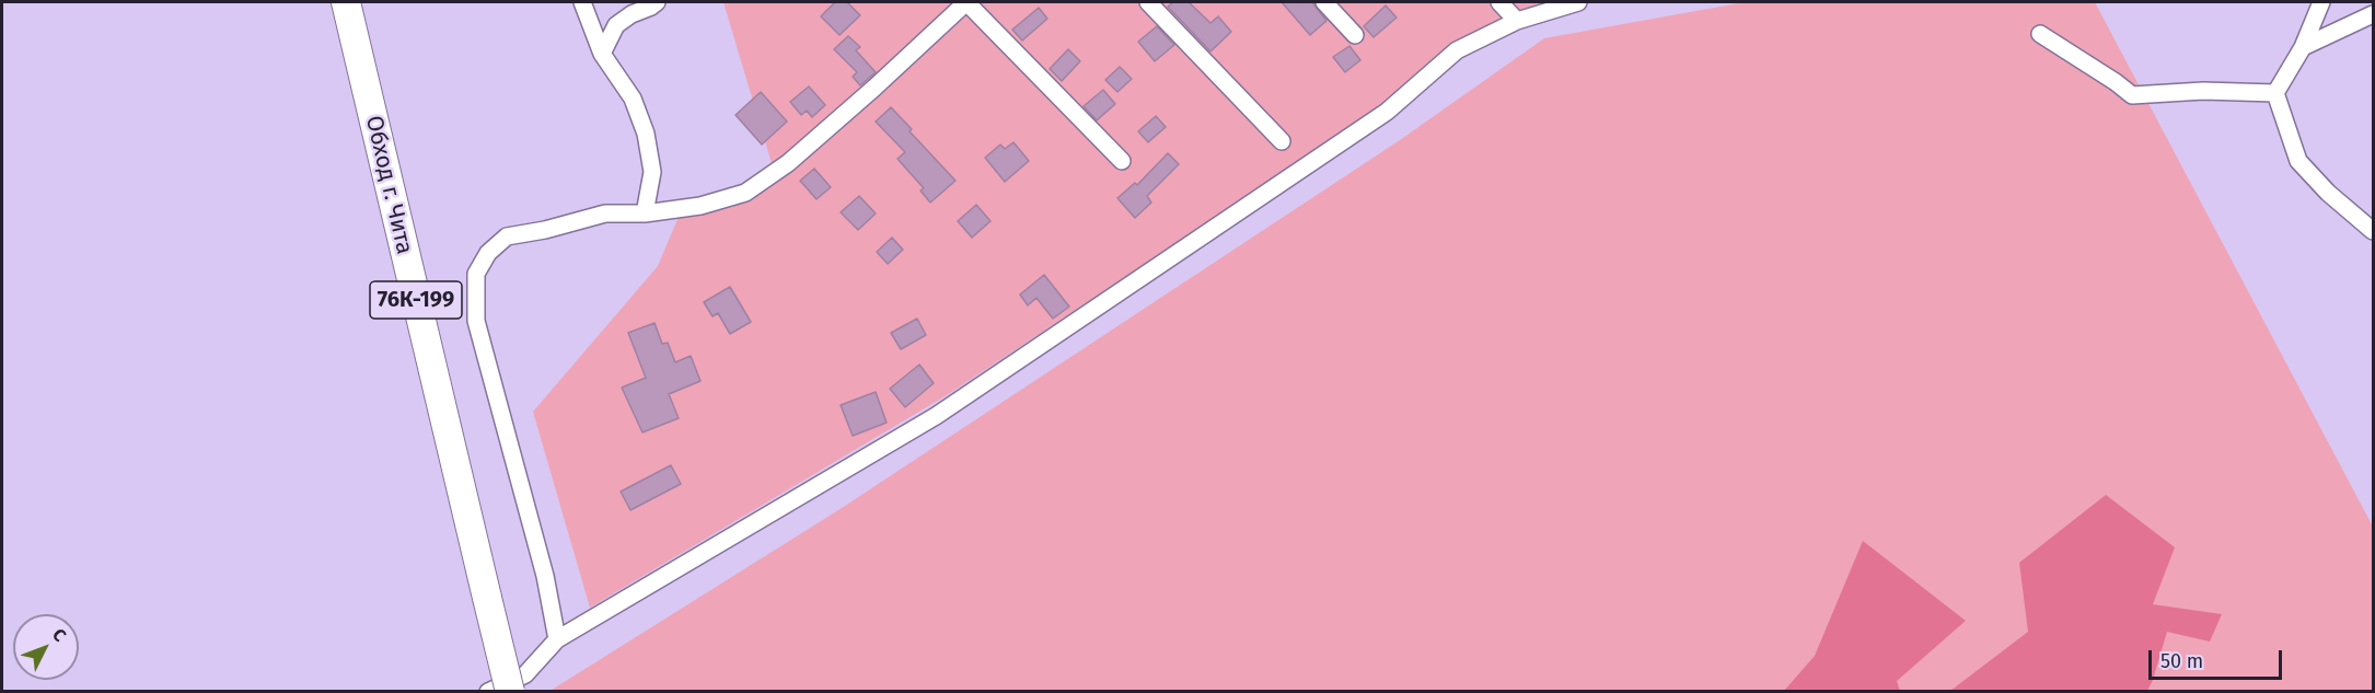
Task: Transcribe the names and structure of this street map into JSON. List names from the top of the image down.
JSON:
{
  "streets": {
    "highway": ["Обход г. Чита", "76К-199"]
  },
  "scale_bar": "50 m",
  "north": "top right"
}
